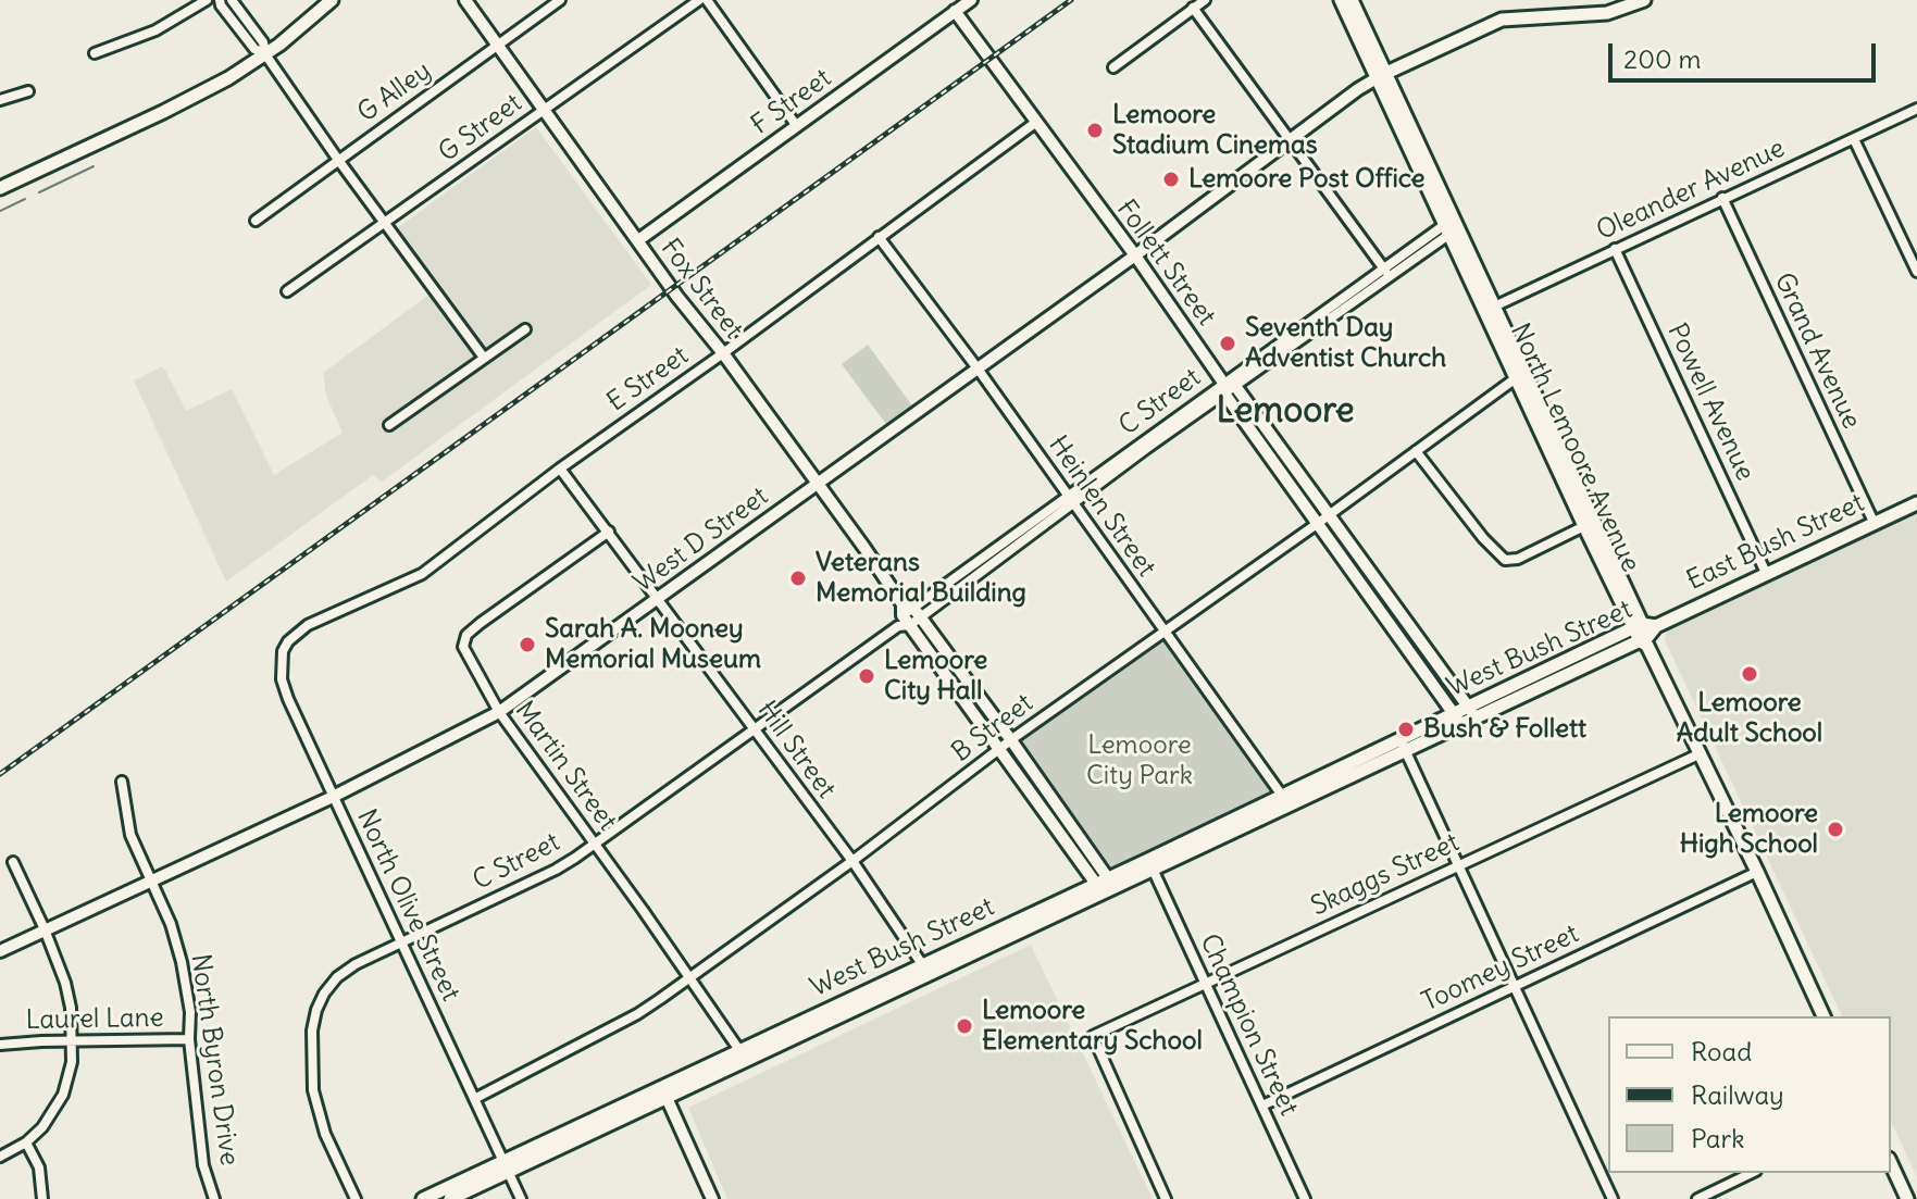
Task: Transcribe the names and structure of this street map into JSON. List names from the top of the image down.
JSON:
{
  "streets": {
    "main road": ["North Lemoore Avenue", "East Bush Street", "West Bush Street"],
    "street": [
      "G Alley",
      "F Street",
      "G Street",
      "Oleander Avenue",
      "Follett Street",
      "Fox Street",
      "Grand Avenue",
      "E Street",
      "C Street",
      "Powell Avenue",
      "Heinlen Street",
      "West D Street",
      "B Street",
      "Hill Street",
      "Martin Street",
      "Skaggs Street",
      "North Olive Street",
      "Toomey Street",
      "Laurel Lane",
      "Champion Street",
      "North Byron Drive"
    ]
  },
  "crossings": [
    ["G Alley", "Fox Street"],
    ["F Street", "Follett Street"],
    ["F Street", "Fox Street"],
    ["G Street", "Fox Street"],
    ["Oleander Avenue", "Grand Avenue"],
    ["Oleander Avenue", "Powell Avenue"],
    ["Oleander Avenue", "North Lemoore Avenue"],
    ["Follett Street", "E Street"],
    ["Follett Street", "C Street"],
    ["Follett Street", "West D Street"],
    ["Follett Street", "West Bush Street"],
    ["Follett Street", "B Street"],
    ["Fox Street", "E Street"],
    ["Fox Street", "C Street"],
    ["Fox Street", "West D Street"],
    ["Fox Street", "West Bush Street"],
    ["Fox Street", "B Street"],
    ["Grand Avenue", "East Bush Street"],
    ["E Street", "Heinlen Street"],
    ["E Street", "Hill Street"],
    ["E Street", "North Olive Street"],
    ["C Street", "North Lemoore Avenue"],
    ["C Street", "Heinlen Street"],
    ["C Street", "Hill Street"],
    ["C Street", "Martin Street"],
    ["C Street", "North Olive Street"],
    ["Powell Avenue", "East Bush Street"],
    ["North Lemoore Avenue", "West D Street"],
    ["North Lemoore Avenue", "East Bush Street"],
    ["North Lemoore Avenue", "West Bush Street"],
    ["North Lemoore Avenue", "B Street"],
    ["North Lemoore Avenue", "Skaggs Street"],
    ["North Lemoore Avenue", "Toomey Street"],
    ["Heinlen Street", "West D Street"],
    ["Heinlen Street", "West Bush Street"],
    ["Heinlen Street", "B Street"],
    ["West D Street", "Hill Street"],
    ["West D Street", "Martin Street"],
    ["West D Street", "North Olive Street"],
    ["West D Street", "North Byron Drive"],
    ["East Bush Street", "West Bush Street"],
    ["West Bush Street", "Hill Street"],
    ["West Bush Street", "Martin Street"],
    ["West Bush Street", "North Olive Street"],
    ["West Bush Street", "Champion Street"],
    ["B Street", "Hill Street"],
    ["B Street", "Martin Street"],
    ["B Street", "North Olive Street"],
    ["Hill Street", "Martin Street"],
    ["Skaggs Street", "Champion Street"],
    ["Toomey Street", "Champion Street"],
    ["Laurel Lane", "North Byron Drive"]
  ],
  "districts": ["Lemoore"],
  "parks": ["Lemoore City Park"],
  "places": [
    "Lemoore Stadium Cinemas",
    "Lemoore Post Office",
    "Seventh Day Adventist Church",
    "Veterans Memorial Building",
    "Sarah A. Mooney Memorial Museum",
    "Lemoore Adult School",
    "Lemoore City Hall",
    "Bush & Follett",
    "Lemoore High School",
    "Lemoore Elementary School"
  ],
  "legend": ["Road", "Railway", "Park"],
  "scale_bar": "200 m"
}
